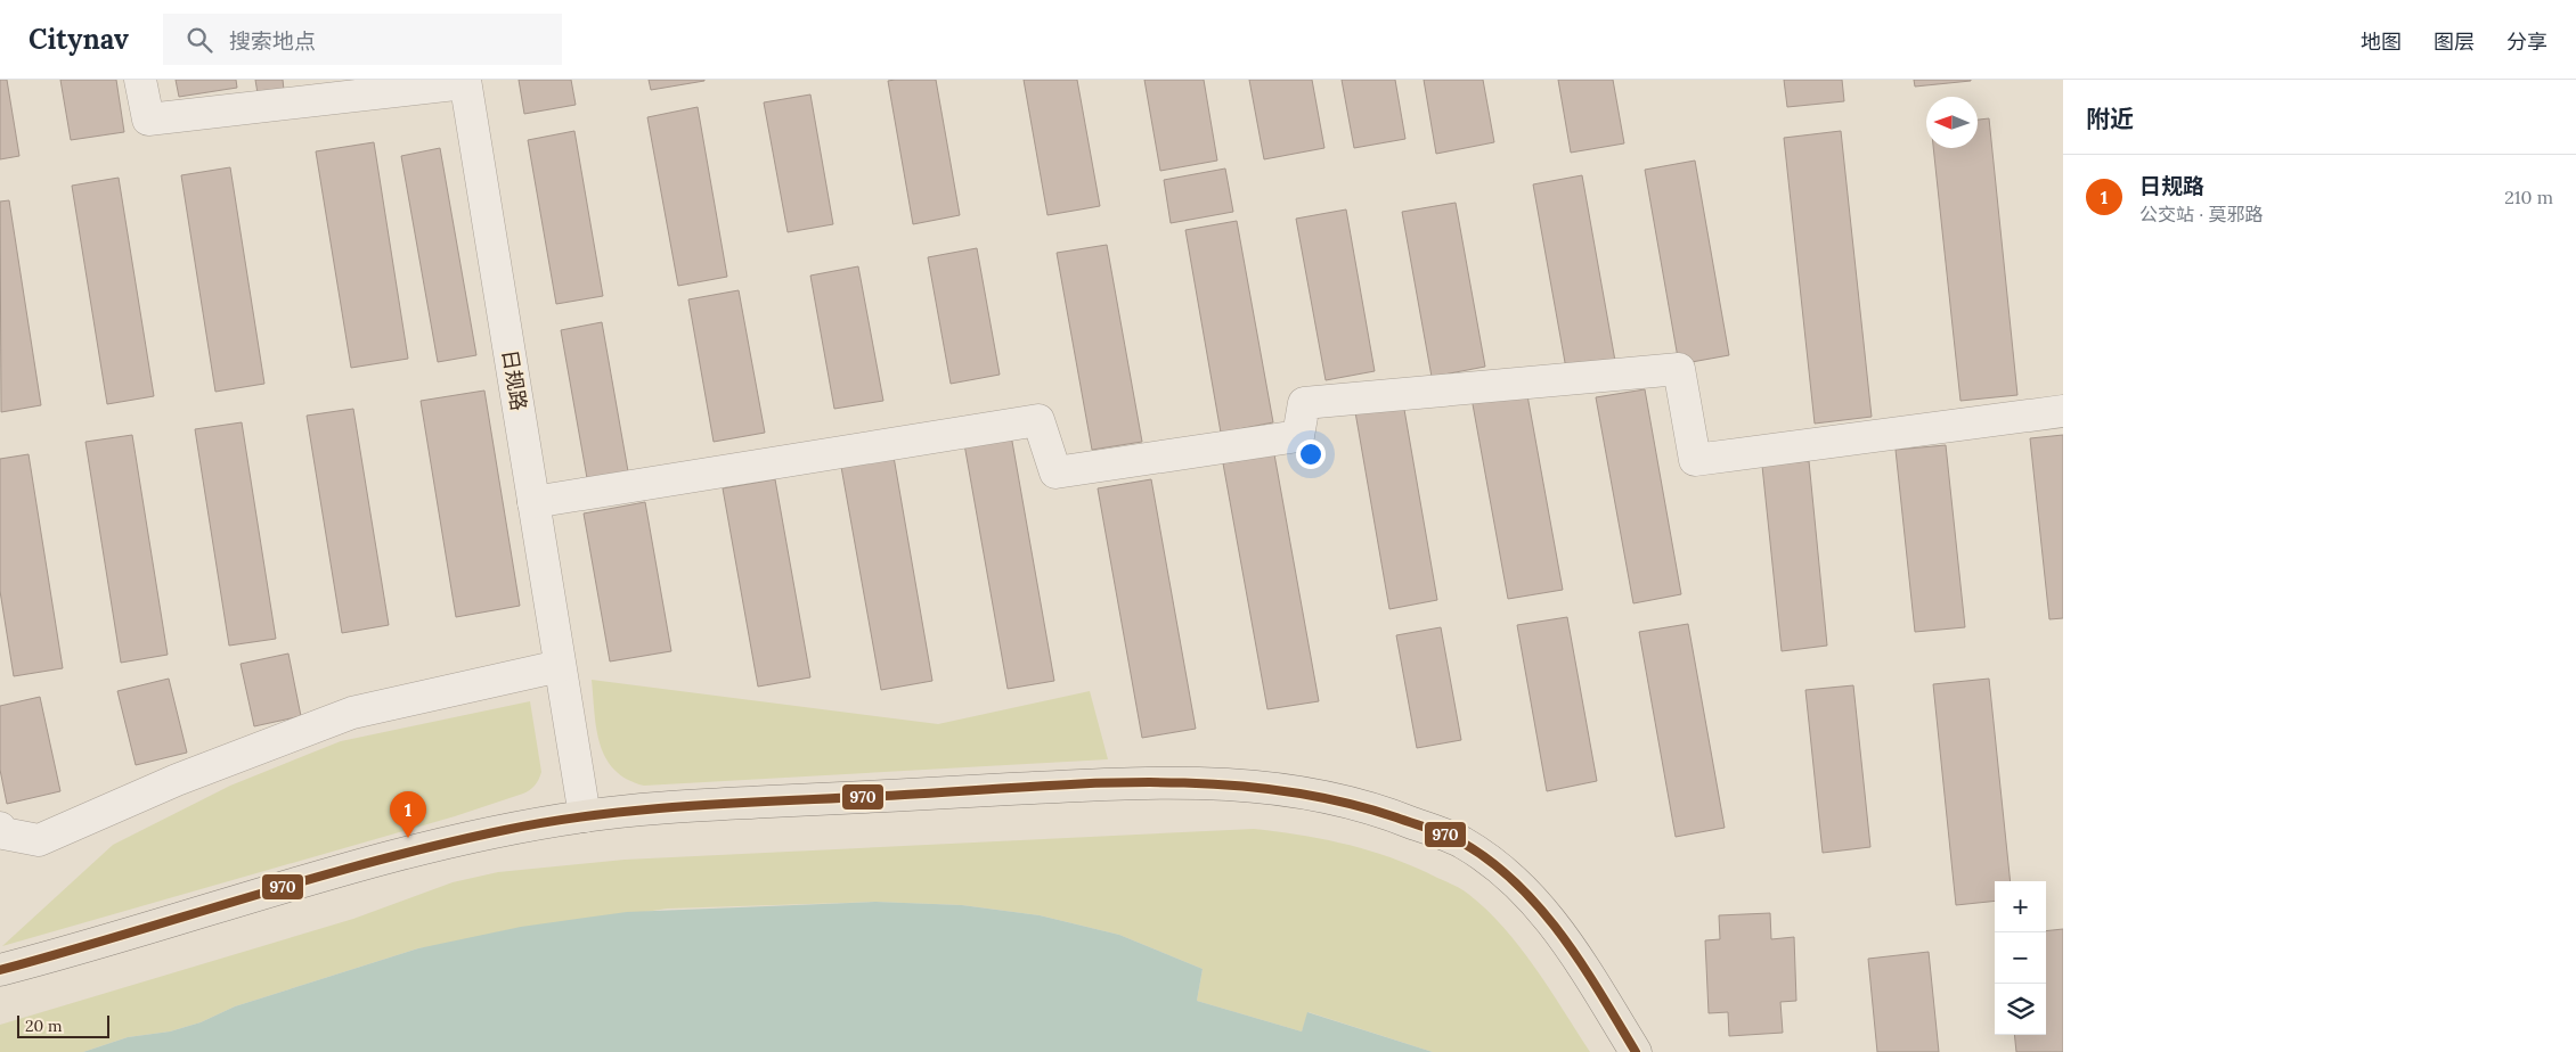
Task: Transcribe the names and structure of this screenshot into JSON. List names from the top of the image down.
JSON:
{
  "streets": {
    "street": ["日规路"]
  },
  "lines": ["transit line 970"],
  "scale_bar": "20 m",
  "north": "left",
  "page": {
    "header": "Citynav",
    "search": "搜索地点",
    "nav": ["地图", "图层", "分享"],
    "heading": "附近",
    "list": [
      {
        "mark": "1",
        "name": "日规路",
        "note": "公交站 · 莫邪路",
        "value": "210 m"
      }
    ],
    "pins": "1",
    "map_buttons": ["+", "−"],
    "scale": "20 m"
  }
}
